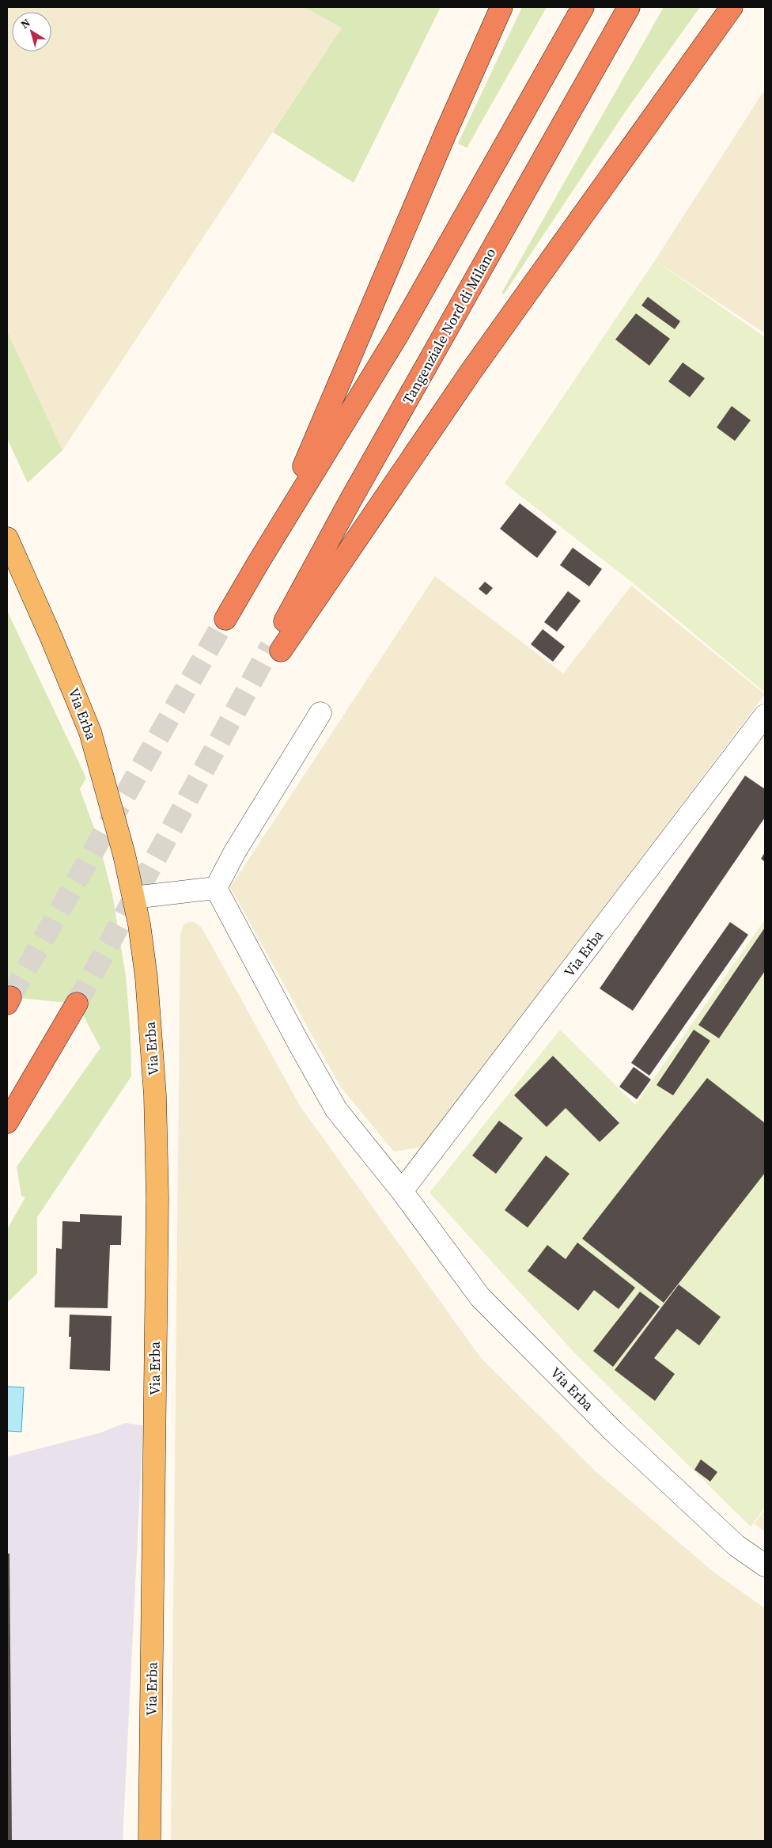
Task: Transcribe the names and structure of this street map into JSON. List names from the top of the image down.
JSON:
{
  "streets": {
    "highway": ["Tangenziale Nord di Milano"],
    "main road": ["Via Erba"]
  },
  "north": "top left"
}
